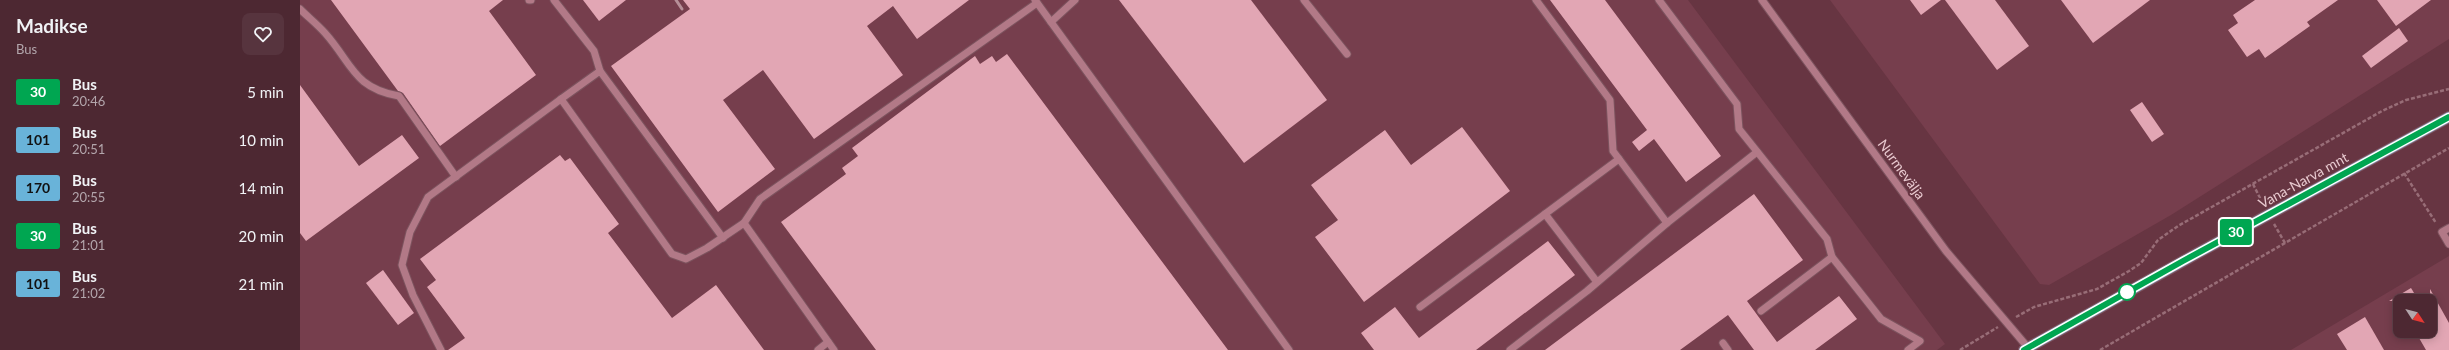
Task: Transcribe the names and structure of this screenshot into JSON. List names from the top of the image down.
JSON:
{
  "streets": {
    "main road": ["Vana-Narva mnt"],
    "street": ["Nurmevälja"]
  },
  "crossings": [
    ["Nurmevälja", "Vana-Narva mnt"]
  ],
  "lines": ["bus line 30"],
  "north": "bottom right",
  "page": {
    "heading": ["Madikse", "Bus"],
    "on_map": "30",
    "list": [
      {
        "mark": "30",
        "name": "Bus",
        "note": "20:46",
        "value": "5 min"
      },
      {
        "mark": "101",
        "name": "Bus",
        "note": "20:51",
        "value": "10 min"
      },
      {
        "mark": "170",
        "name": "Bus",
        "note": "20:55",
        "value": "14 min"
      },
      {
        "mark": "30",
        "name": "Bus",
        "note": "21:01",
        "value": "20 min"
      },
      {
        "mark": "101",
        "name": "Bus",
        "note": "21:02",
        "value": "21 min"
      }
    ]
  }
}
